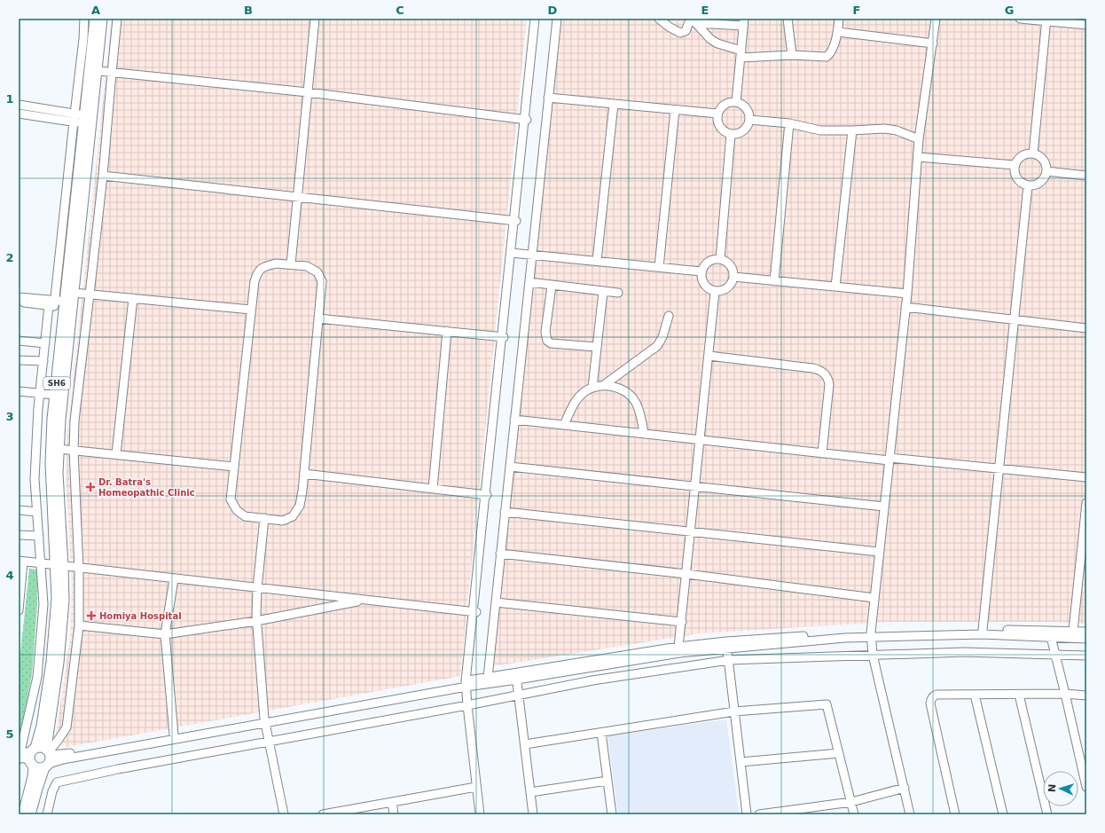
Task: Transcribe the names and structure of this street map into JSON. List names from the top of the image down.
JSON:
{
  "streets": {
    "main road": ["SH6"]
  },
  "places": {
    "health": ["Dr. Batra's Homeopathic Clinic", "Homiya Hospital"]
  },
  "north": "left",
  "grid": {
    "columns": [
      "A",
      "B",
      "C",
      "D",
      "E",
      "F",
      "G"
    ],
    "rows": [
      "1",
      "2",
      "3",
      "4",
      "5"
    ]
  }
}
